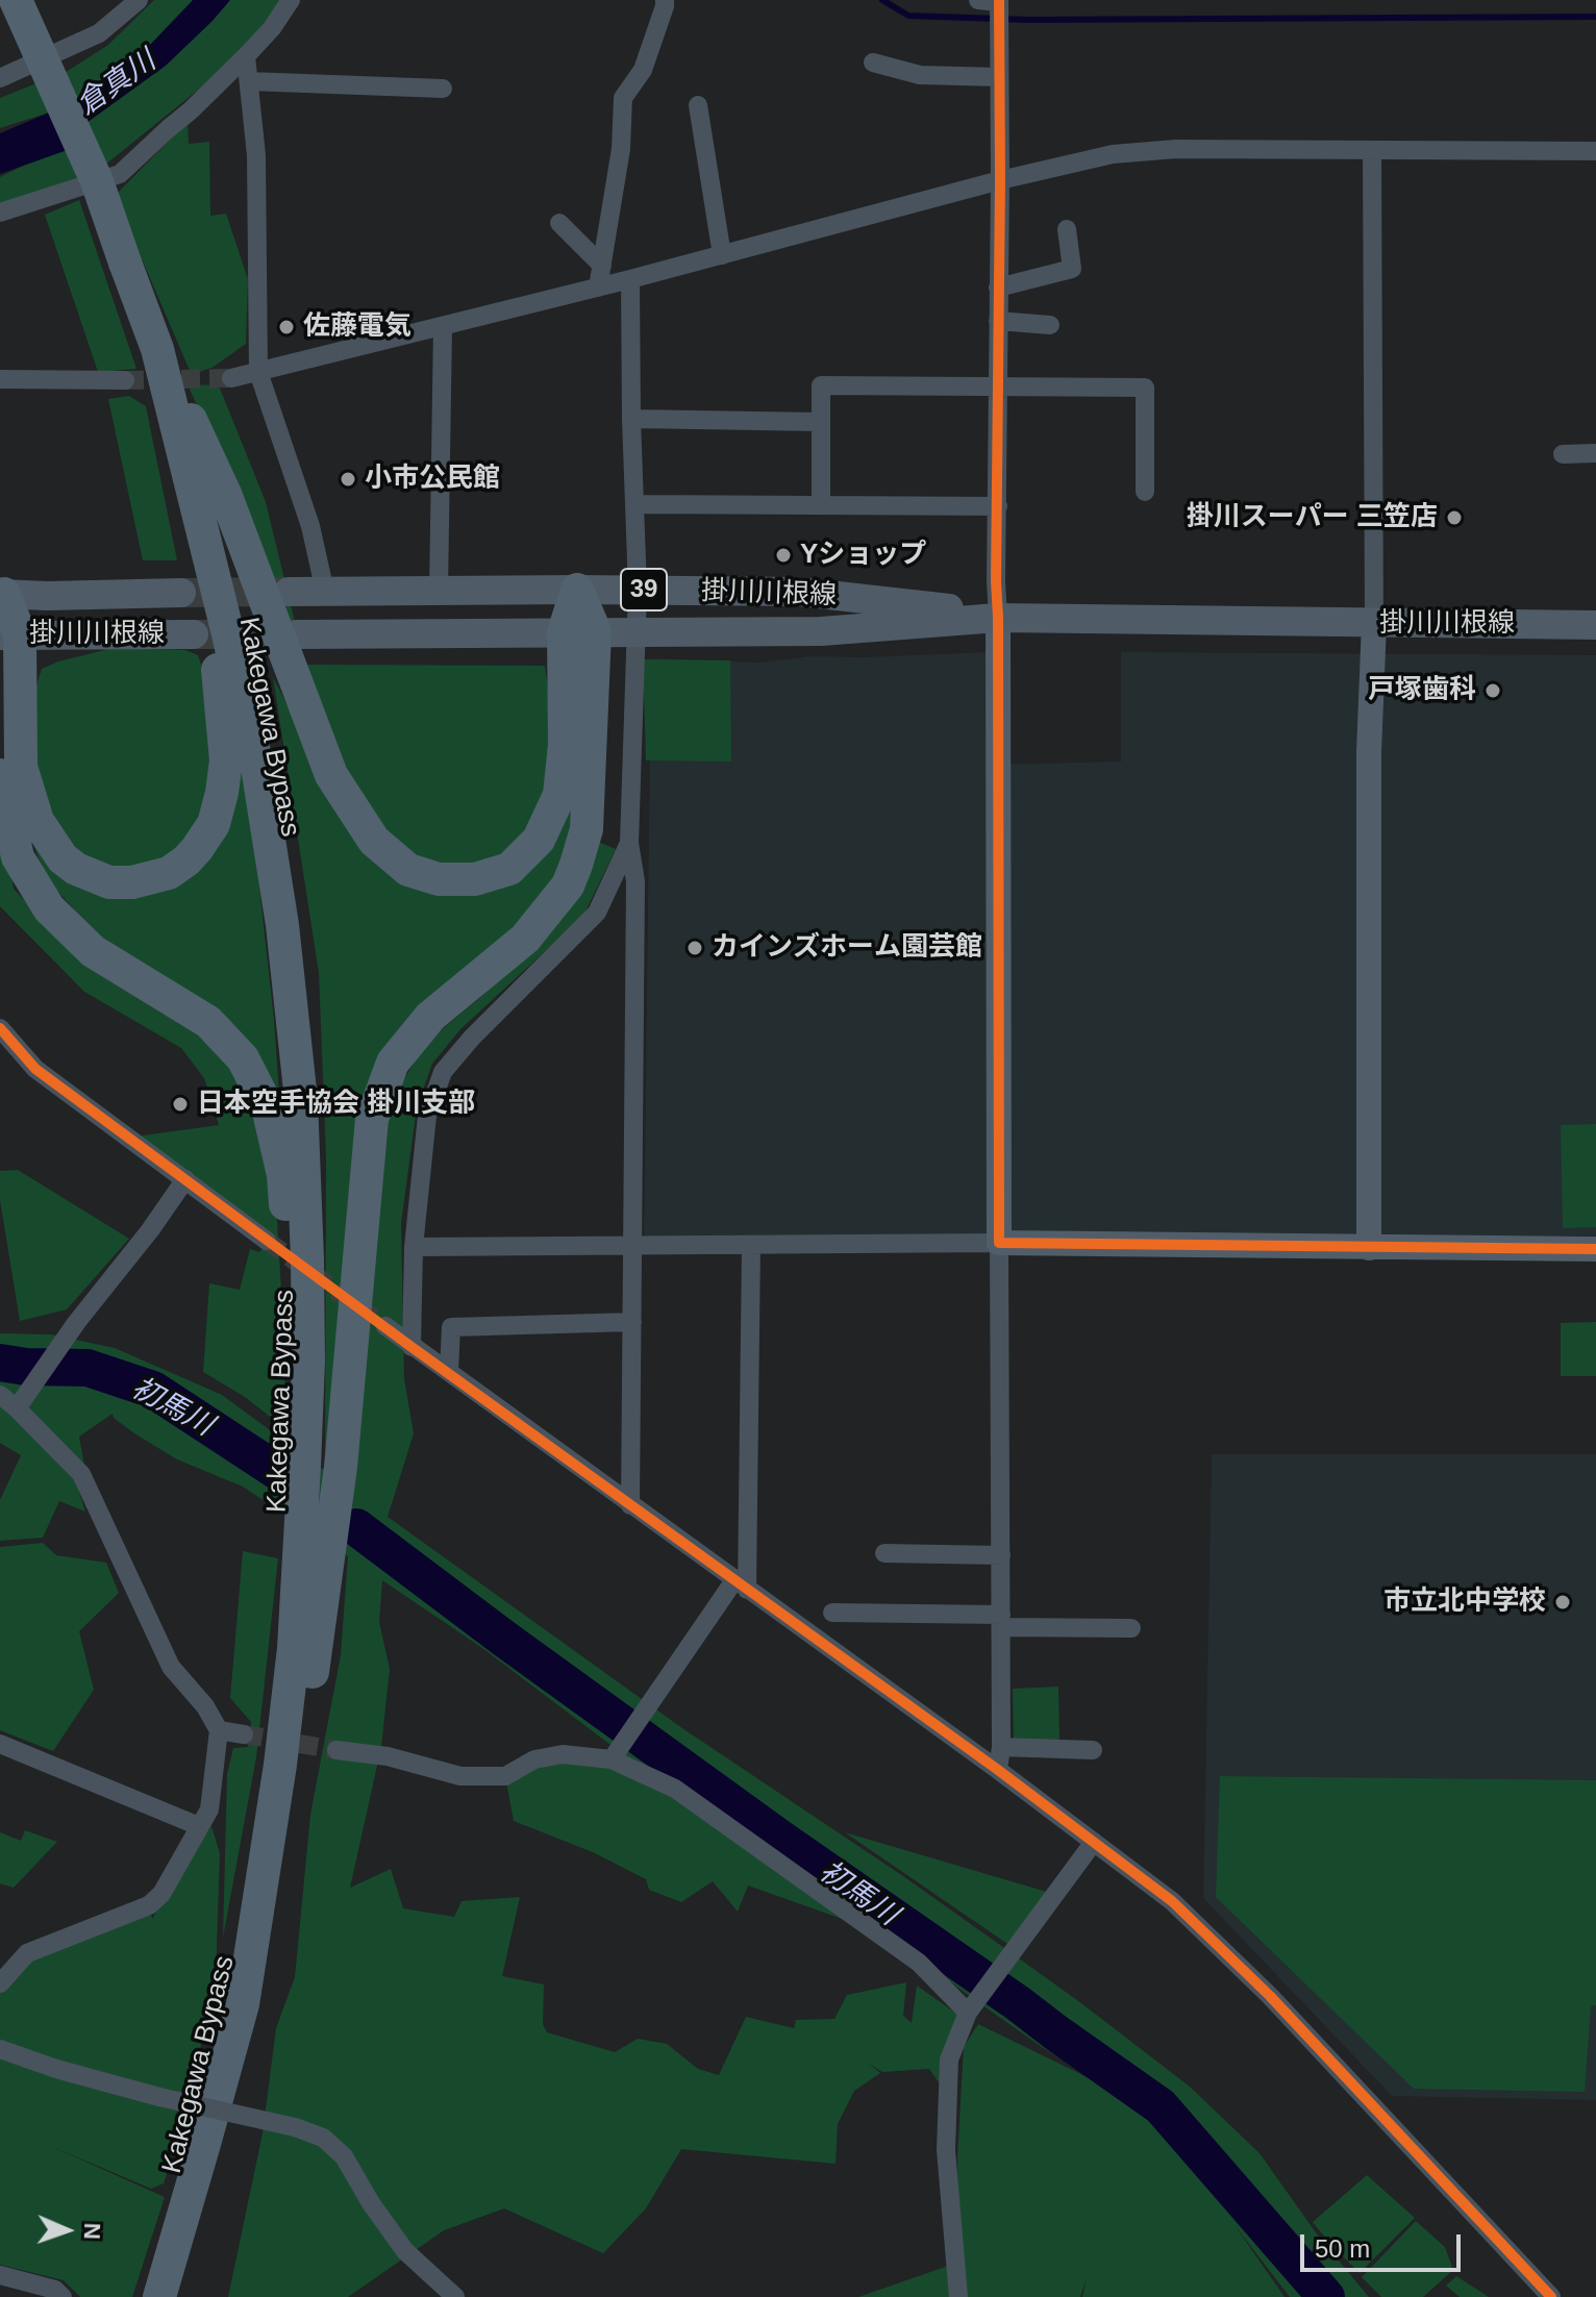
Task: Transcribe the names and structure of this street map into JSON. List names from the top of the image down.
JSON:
{
  "streets": {
    "highway": ["Kakegawa Bypass"],
    "main road": ["39", "掛川川根線"]
  },
  "water": ["倉真川", "初馬川"],
  "places": [
    "佐藤電気",
    "小市公民館",
    "掛川スーパー 三笠店",
    "Yショップ",
    "戸塚歯科",
    "カインズホーム園芸館",
    "日本空手協会 掛川支部",
    "市立北中学校"
  ],
  "scale_bar": "50 m",
  "north": "right"
}
